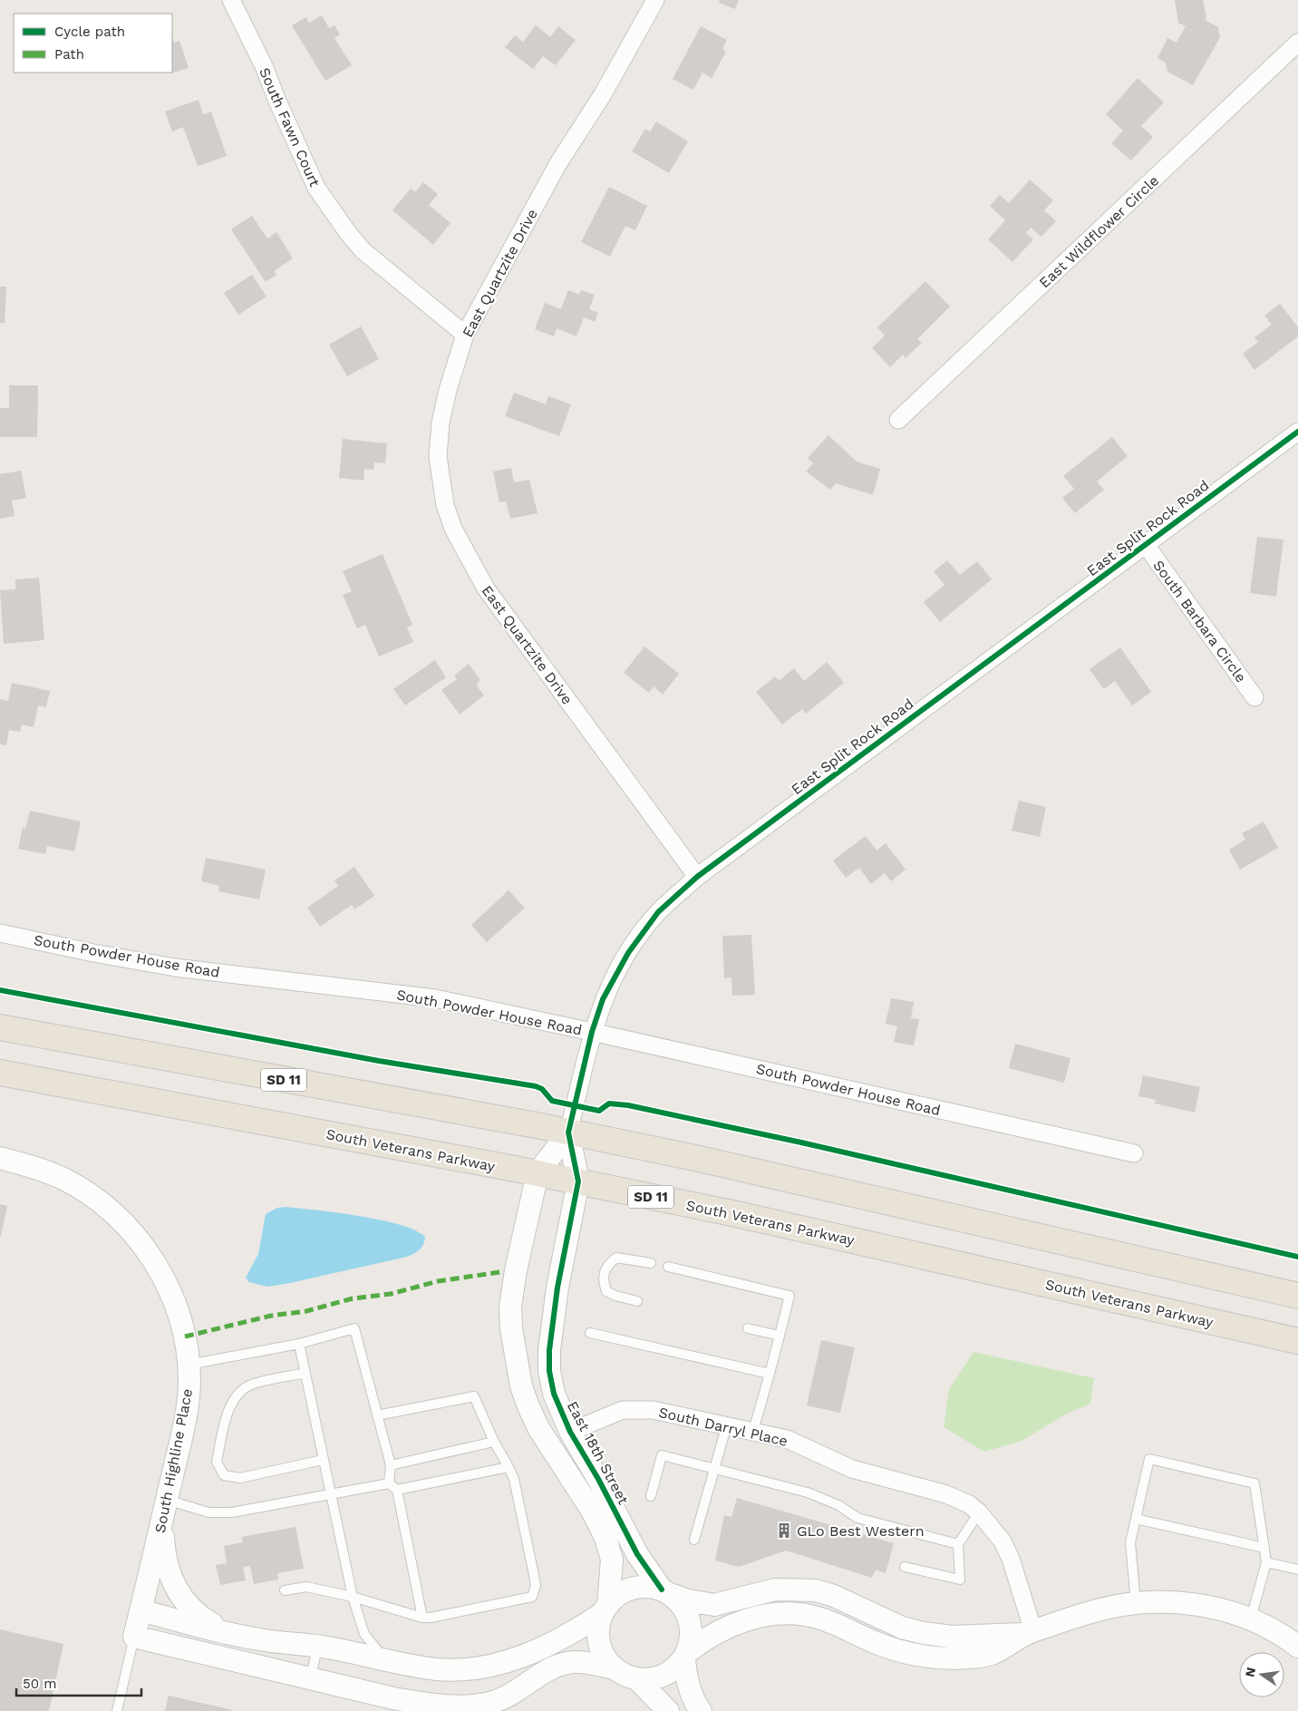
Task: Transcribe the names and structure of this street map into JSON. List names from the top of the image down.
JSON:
{
  "streets": {
    "highway": ["SD 11", "South Veterans Parkway"],
    "street": [
      "South Fawn Court",
      "East Wildflower Circle",
      "East Quartzite Drive",
      "East Split Rock Road",
      "South Barbara Circle",
      "South Powder House Road",
      "South Darryl Place",
      "East 18th Street",
      "South Highline Place"
    ]
  },
  "crossings": [
    ["South Fawn Court", "East Quartzite Drive"],
    ["East Quartzite Drive", "East Split Rock Road"],
    ["East Split Rock Road", "South Barbara Circle"],
    ["East Split Rock Road", "South Powder House Road"],
    ["East Split Rock Road", "SD 11"],
    ["East Split Rock Road", "South Veterans Parkway"],
    ["East Split Rock Road", "East 18th Street"],
    ["South Veterans Parkway", "East 18th Street"],
    ["South Darryl Place", "East 18th Street"]
  ],
  "places": {
    "building": ["GLo Best Western"]
  },
  "legend": ["Cycle path", "Path"],
  "scale_bar": "50 m",
  "north": "left"
}
